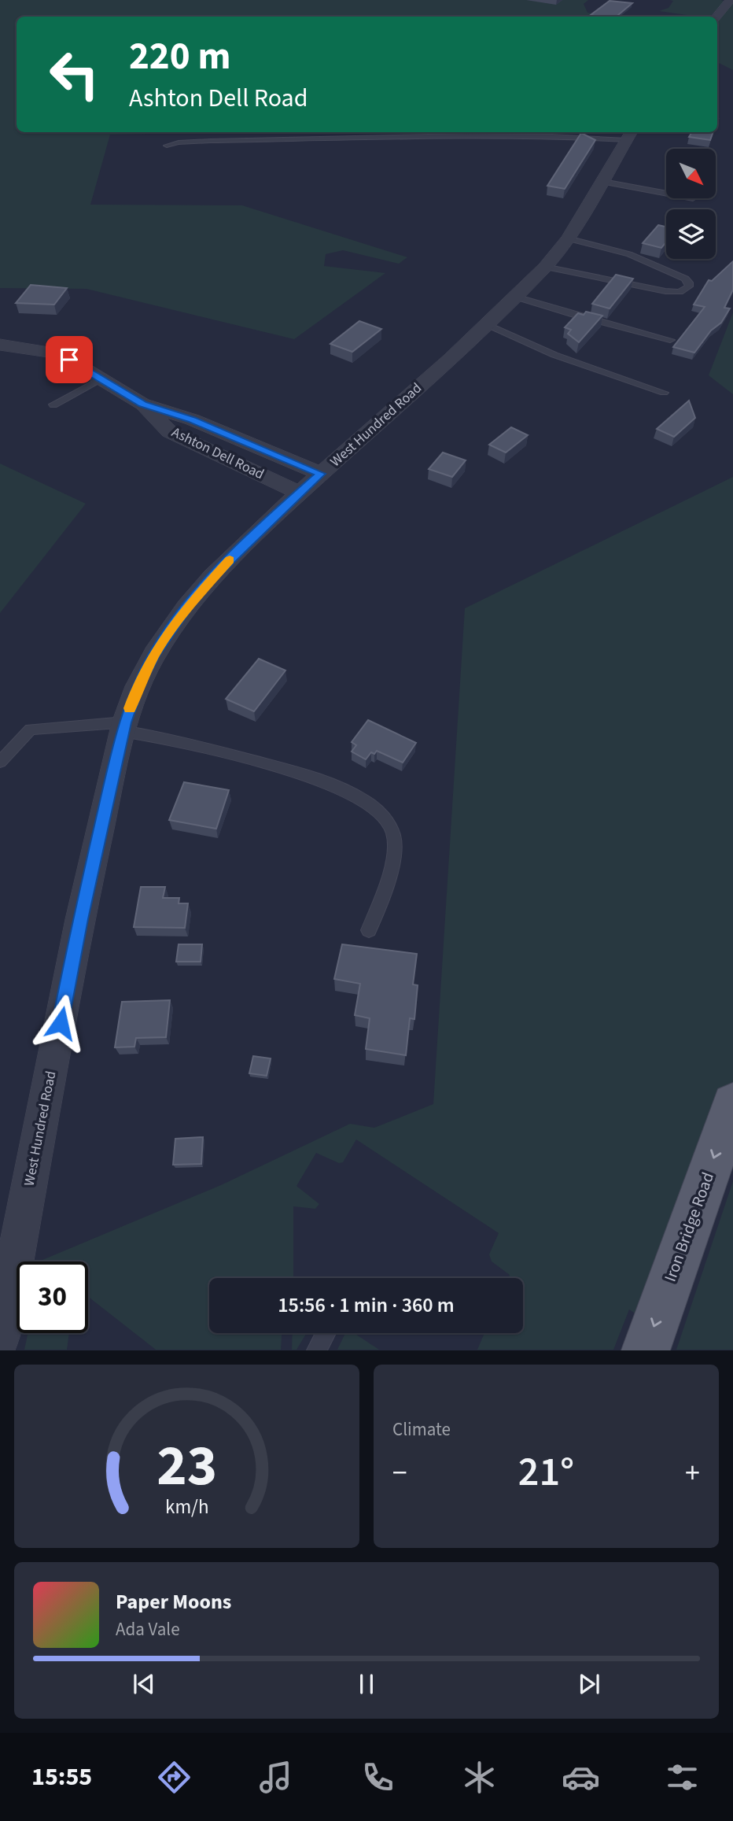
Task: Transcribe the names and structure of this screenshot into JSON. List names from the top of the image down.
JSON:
{
  "streets": {
    "main road": ["Iron Bridge Road"],
    "street": ["West Hundred Road", "Ashton Dell Road"]
  },
  "crossings": [
    ["West Hundred Road", "Ashton Dell Road"]
  ],
  "one_way": ["Iron Bridge Road"],
  "north": "bottom right",
  "page": {
    "turn": ["220 m", "Ashton Dell Road"],
    "limit": "30",
    "trip": "15:56 · 1 min · 360 m",
    "tile": "Climate",
    "heat": ["−", "21°", "+"],
    "song": ["Paper Moons", "Ada Vale"],
    "tabs": "15:55",
    "gauge": ["23", "km/h"]
  }
}
